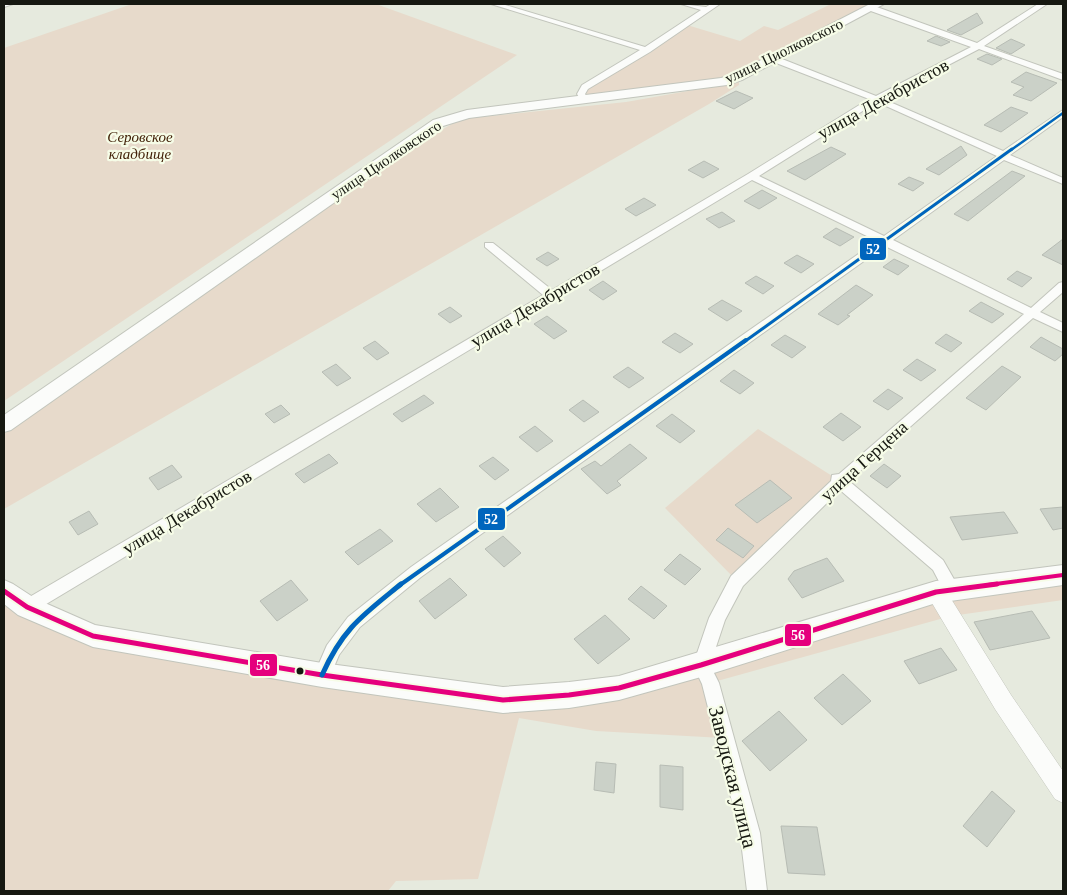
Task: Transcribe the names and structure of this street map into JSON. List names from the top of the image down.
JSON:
{
  "streets": {
    "main road": ["улица Циолковского"],
    "street": ["улица Декабристов", "улица Герцена", "Заводская улица"]
  },
  "crossings": [
    ["улица Герцена", "Заводская улица"]
  ],
  "parks": ["Серовское кладбище"],
  "lines": ["transit line 52", "transit line 56"]
}
